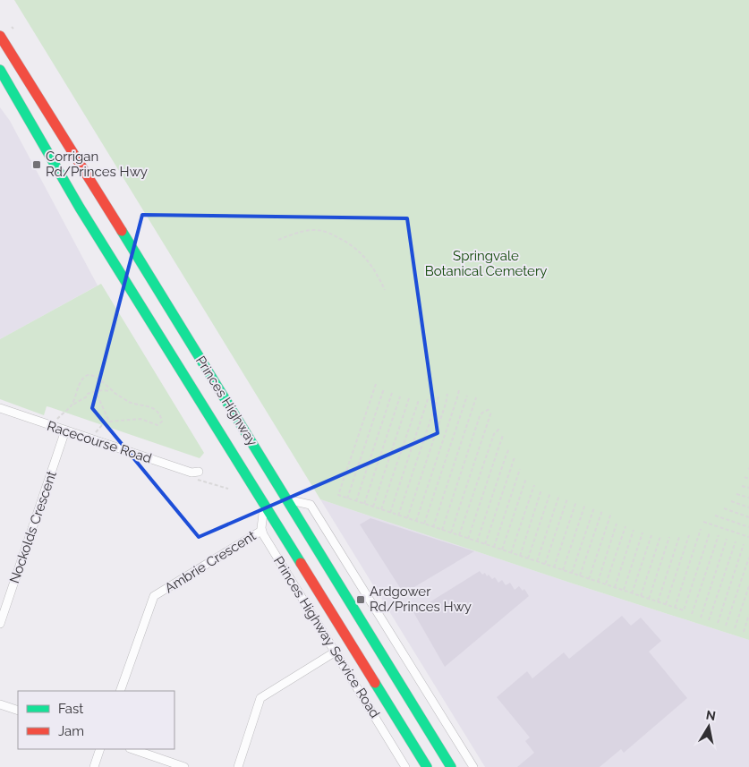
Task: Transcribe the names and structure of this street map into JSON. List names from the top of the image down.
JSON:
{
  "streets": {
    "highway": ["Princes Highway"],
    "street": [
      "Racecourse Road",
      "Nockolds Crescent",
      "Ambrie Crescent",
      "Princes Highway Service Road"
    ]
  },
  "crossings": [
    ["Racecourse Road", "Nockolds Crescent"],
    ["Ambrie Crescent", "Princes Highway Service Road"]
  ],
  "parks": ["Springvale Botanical Cemetery"],
  "places": {
    "transit": ["Corrigan Rd/Princes Hwy", "Ardgower Rd/Princes Hwy"]
  },
  "legend": ["Fast", "Jam"],
  "north": "top"
}
